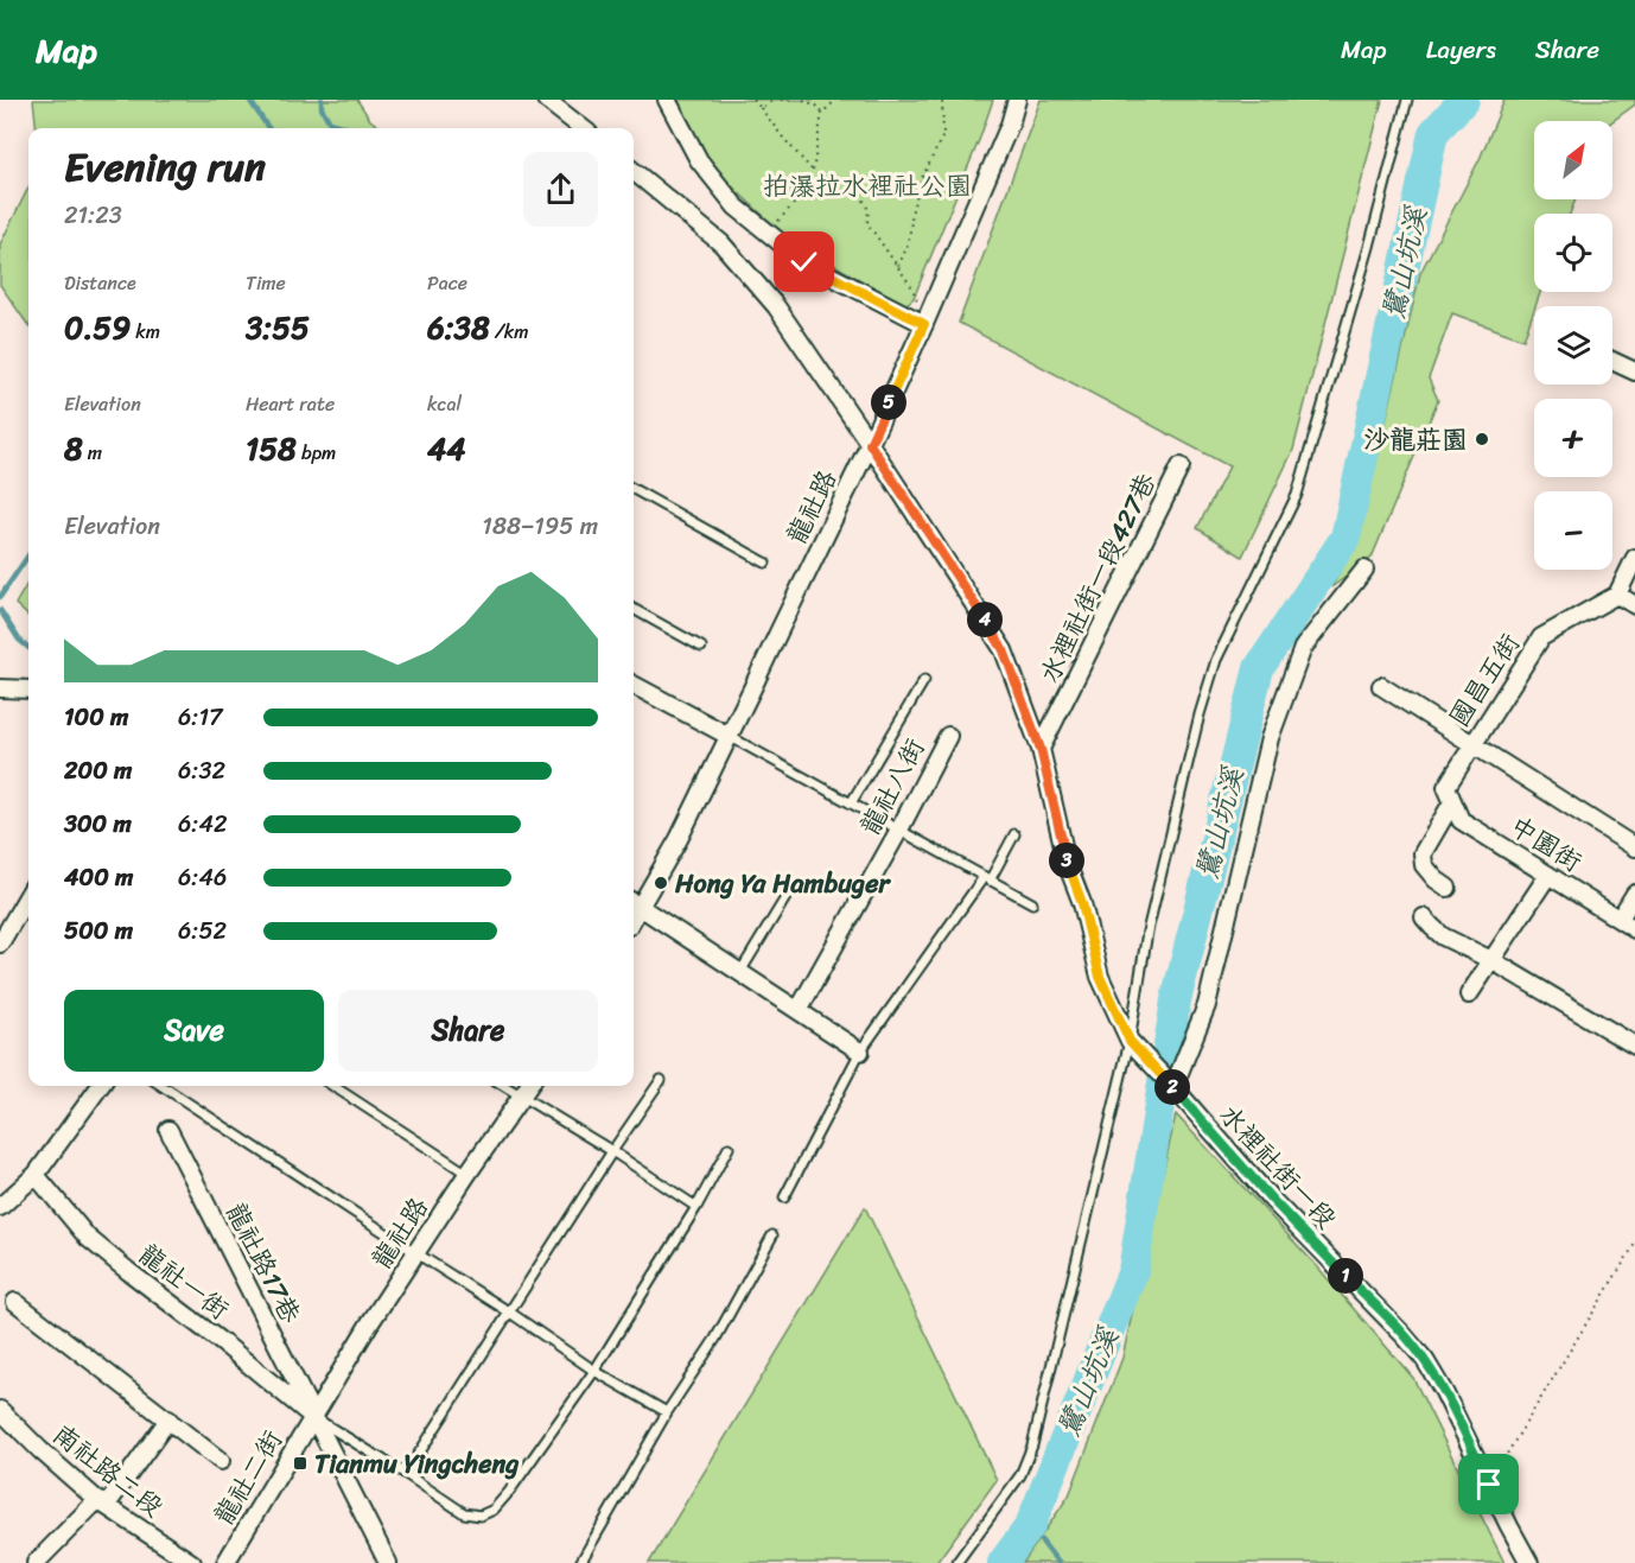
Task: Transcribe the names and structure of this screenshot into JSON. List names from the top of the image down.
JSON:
{
  "streets": {
    "street": [
      "龍社路",
      "水裡社街一段427巷",
      "國昌五街",
      "龍社八街",
      "中園街",
      "水裡社街一段",
      "龍社路17巷",
      "龍社一街",
      "南社路二段",
      "龍社二街"
    ]
  },
  "crossings": [
    ["龍社路", "龍社路17巷"],
    ["龍社路", "龍社一街"],
    ["龍社路", "龍社二街"],
    ["國昌五街", "中園街"],
    ["龍社路17巷", "龍社一街"],
    ["龍社路17巷", "龍社二街"],
    ["龍社一街", "龍社二街"]
  ],
  "water": ["鷺山坑溪"],
  "parks": ["拍瀑拉水裡社公園"],
  "places": {
    "other": ["沙龍莊園", "Hong Ya Hambuger"],
    "transit": ["Tianmu Yingcheng"]
  },
  "north": "top right",
  "page": {
    "header": "Map",
    "nav": ["Map", "Layers", "Share"],
    "map_buttons": ["+", "−"],
    "heading": ["Evening run", "21:23"],
    "stats": [
      ["Distance", "0.59 km"],
      ["Time", "3:55"],
      ["Pace", "6:38 /km"],
      ["Elevation", "8 m"],
      ["Heart rate", "158 bpm"],
      ["kcal", "44"]
    ],
    "pins": [
      "5",
      "4",
      "3",
      "2",
      "1"
    ],
    "chart": ["Elevation", "188–195 m"],
    "list": [
      {
        "name": "100 m",
        "note": "6:17"
      },
      {
        "name": "200 m",
        "note": "6:32"
      },
      {
        "name": "300 m",
        "note": "6:42"
      },
      {
        "name": "400 m",
        "note": "6:46"
      },
      {
        "name": "500 m",
        "note": "6:52"
      }
    ],
    "buttons": ["Save", "Share"]
  }
}
